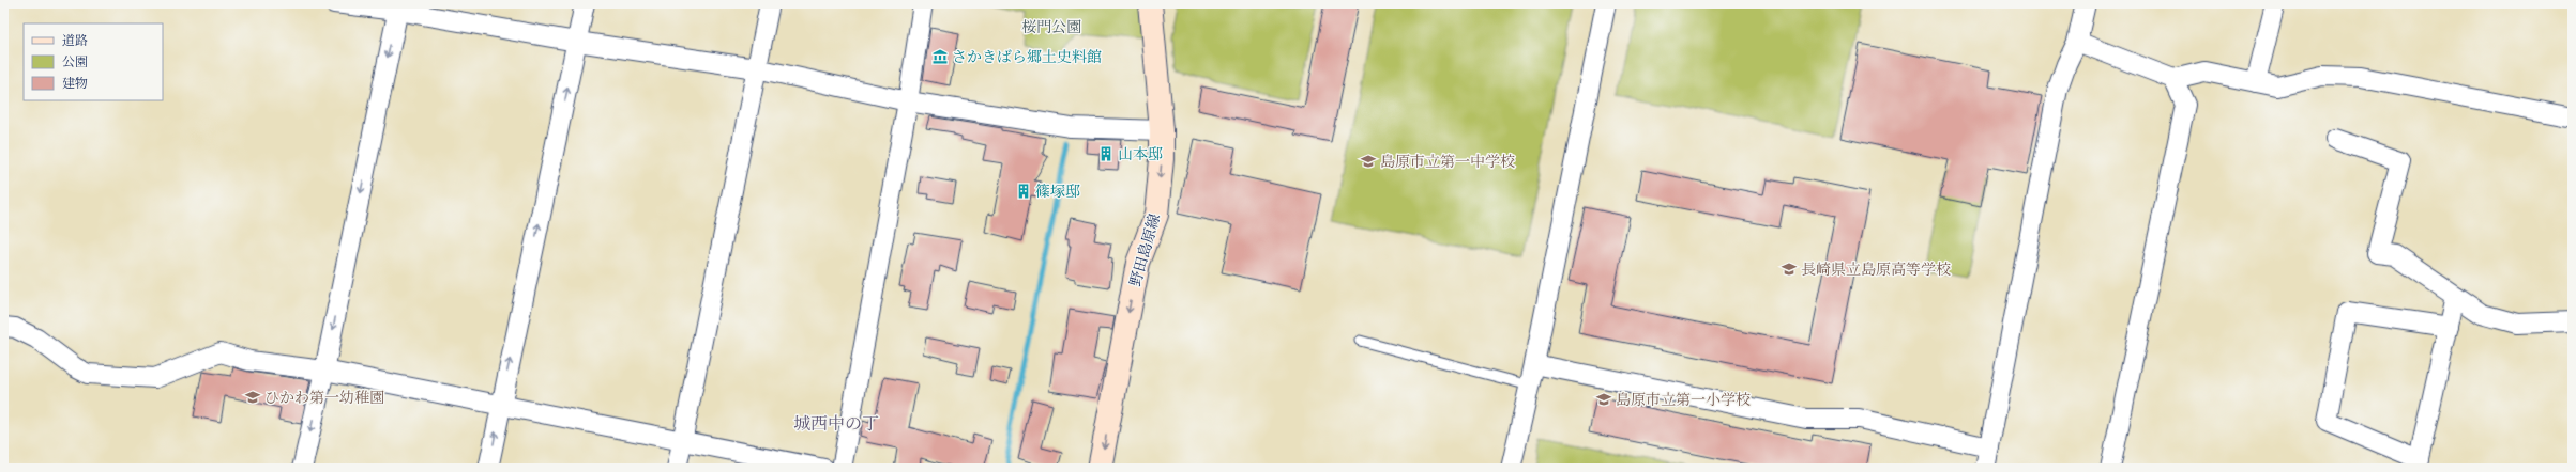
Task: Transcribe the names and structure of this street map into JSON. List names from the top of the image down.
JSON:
{
  "streets": {
    "main road": ["野田島原線"]
  },
  "one_way": ["野田島原線"],
  "districts": ["城西中の丁"],
  "parks": ["桜門公園"],
  "places": {
    "museum": ["さかきばら郷土史料館"],
    "building": ["山本邸", "篠塚邸"],
    "school or university": [
      "島原市立第一中学校",
      "長崎県立島原高等学校",
      "ひかわ第一幼稚園",
      "島原市立第一小学校"
    ]
  },
  "legend": ["道路", "公園", "建物"]
}
